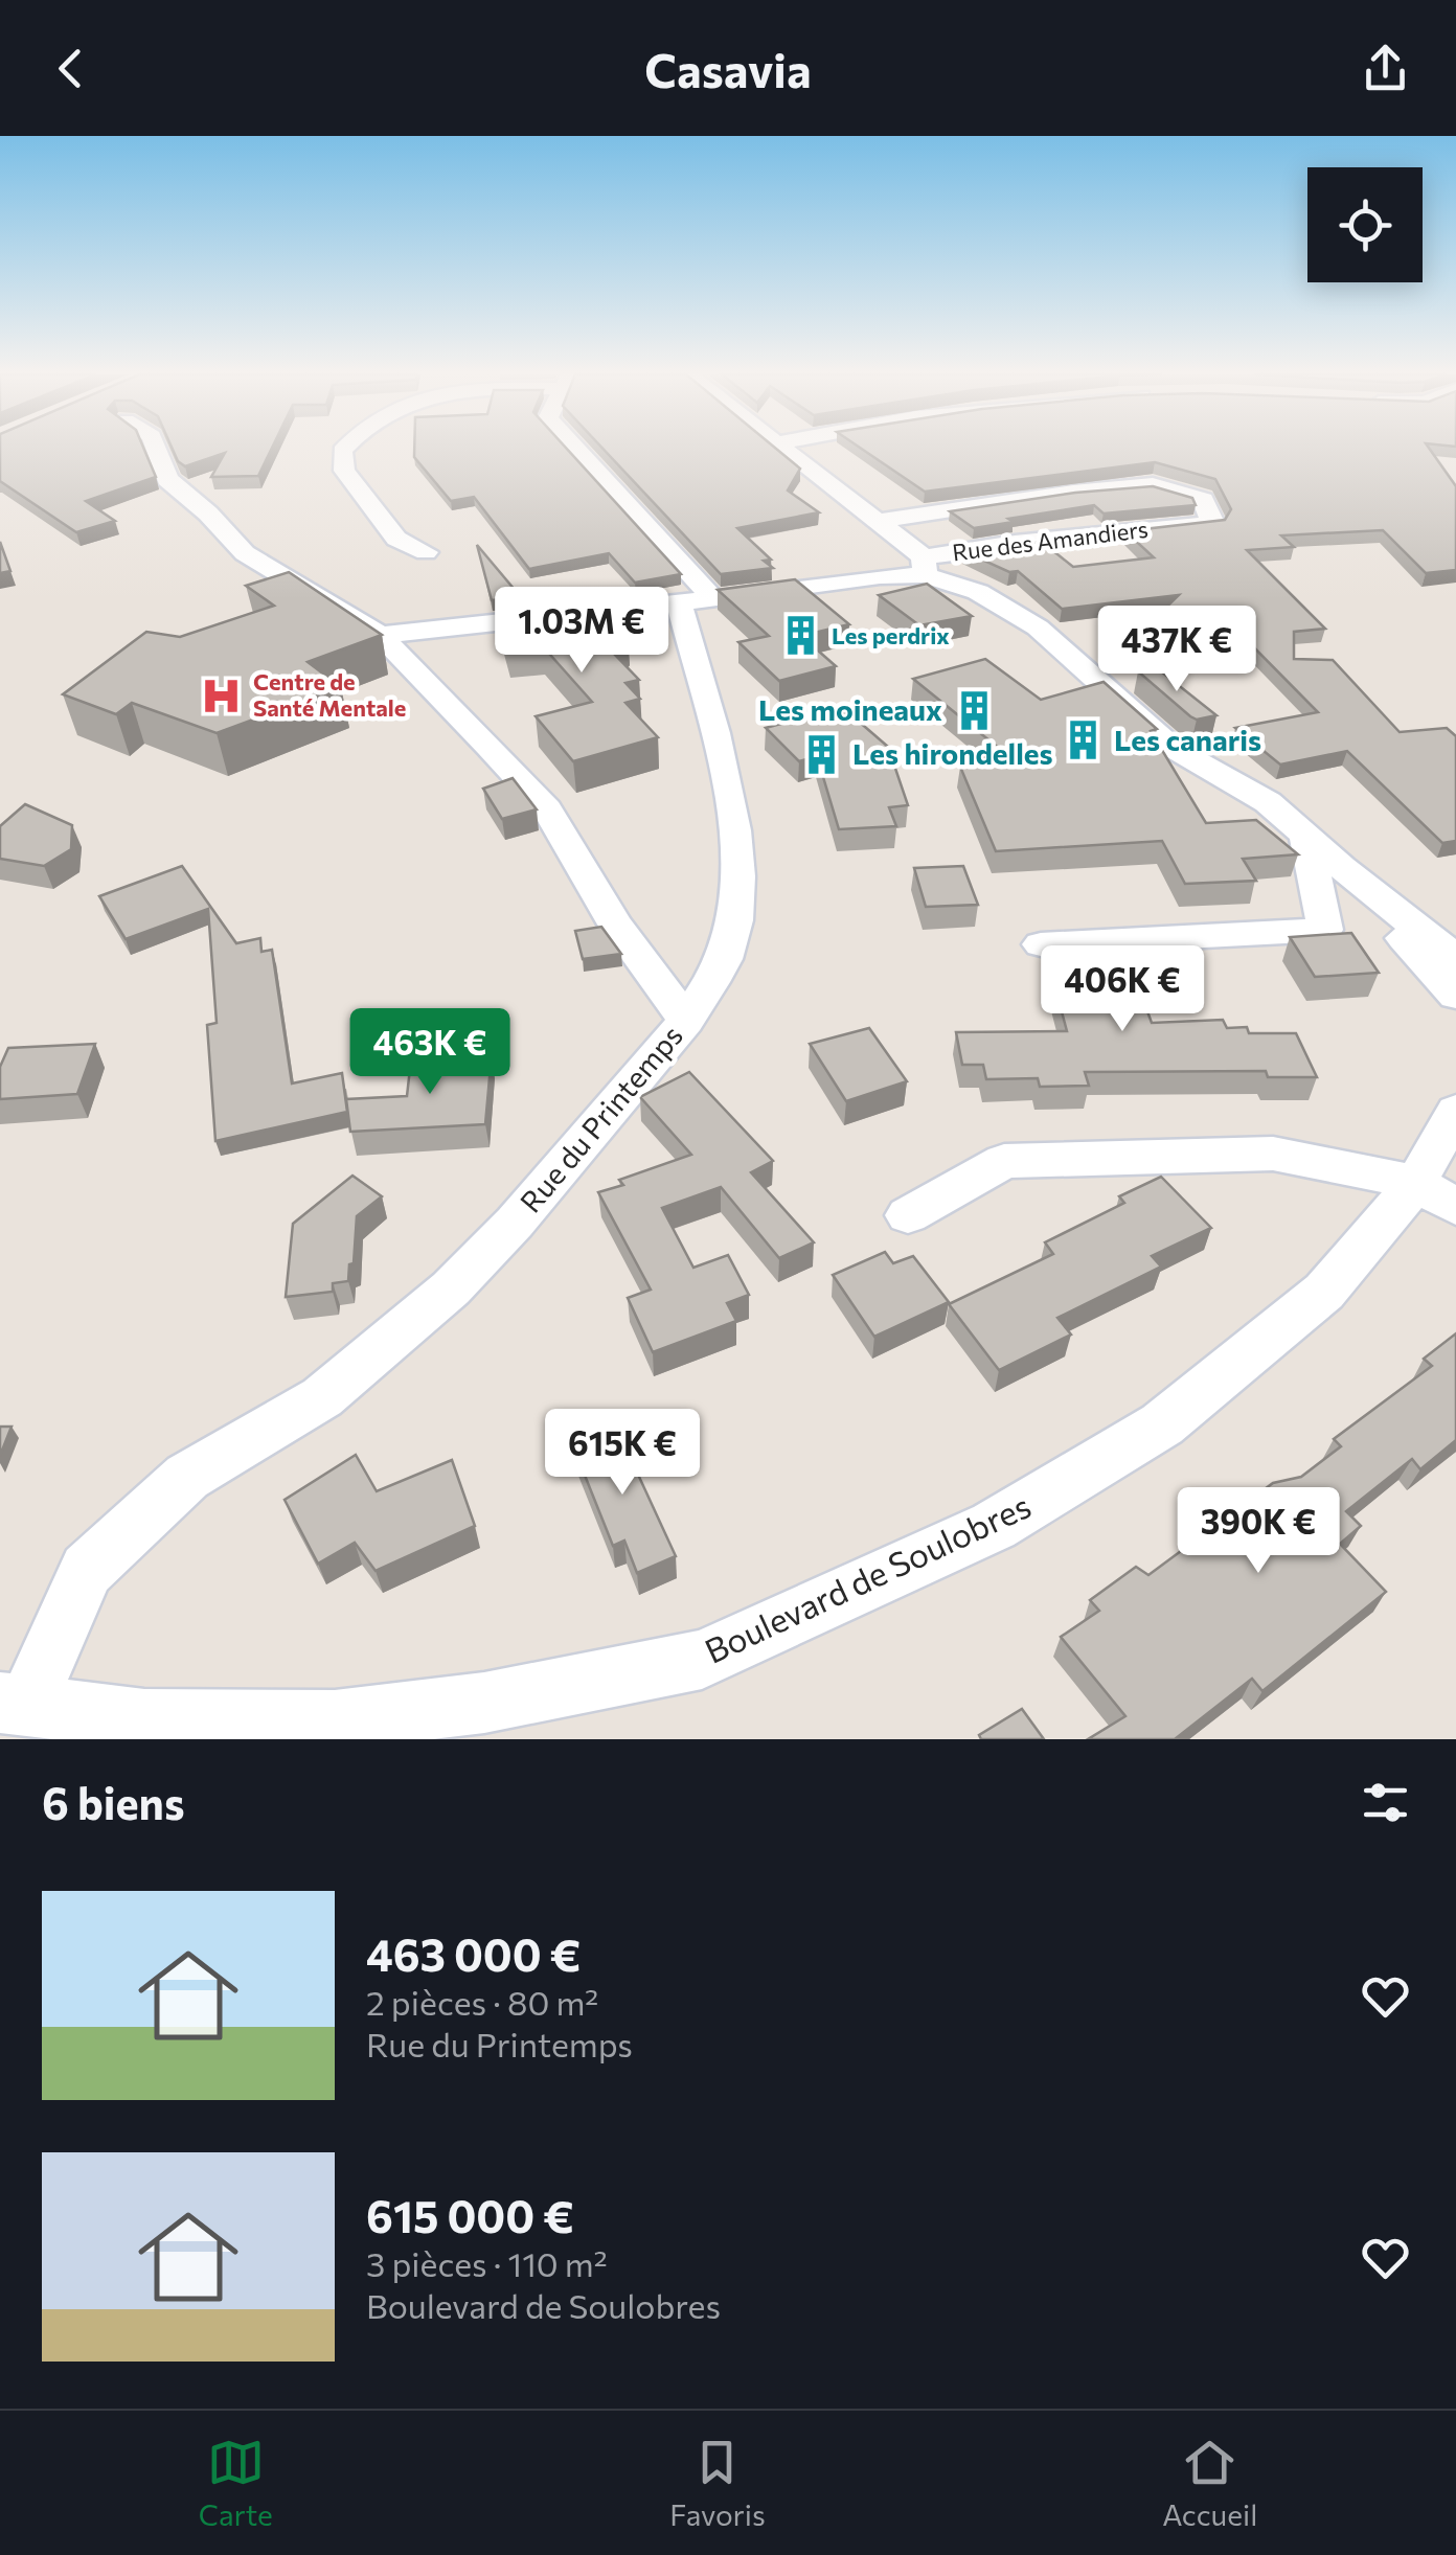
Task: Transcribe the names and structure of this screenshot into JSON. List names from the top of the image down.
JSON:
{
  "streets": {
    "street": ["Rue des Amandiers", "Rue du Printemps", "Boulevard de Soulobres"]
  },
  "crossings": [
    ["Rue du Printemps", "Boulevard de Soulobres"]
  ],
  "places": {
    "building": [
      "Les perdrix",
      "Les moineaux",
      "Les canaris",
      "Les hirondelles"
    ],
    "hospital": ["Centre de Santé Mentale"]
  },
  "page": {
    "header": "Casavia",
    "price": [
      "1.03M €",
      "437K €",
      "406K €",
      "463K €",
      "615K €",
      "390K €"
    ],
    "heading": "6 biens",
    "list": [
      {
        "name": "463 000 €",
        "note": "2 pièces · 80 m² · Rue du Printemps"
      },
      {
        "name": "615 000 €",
        "note": "3 pièces · 110 m² · Boulevard de Soulobres"
      }
    ],
    "tabs": ["Carte", "Favoris", "Accueil"]
  }
}
